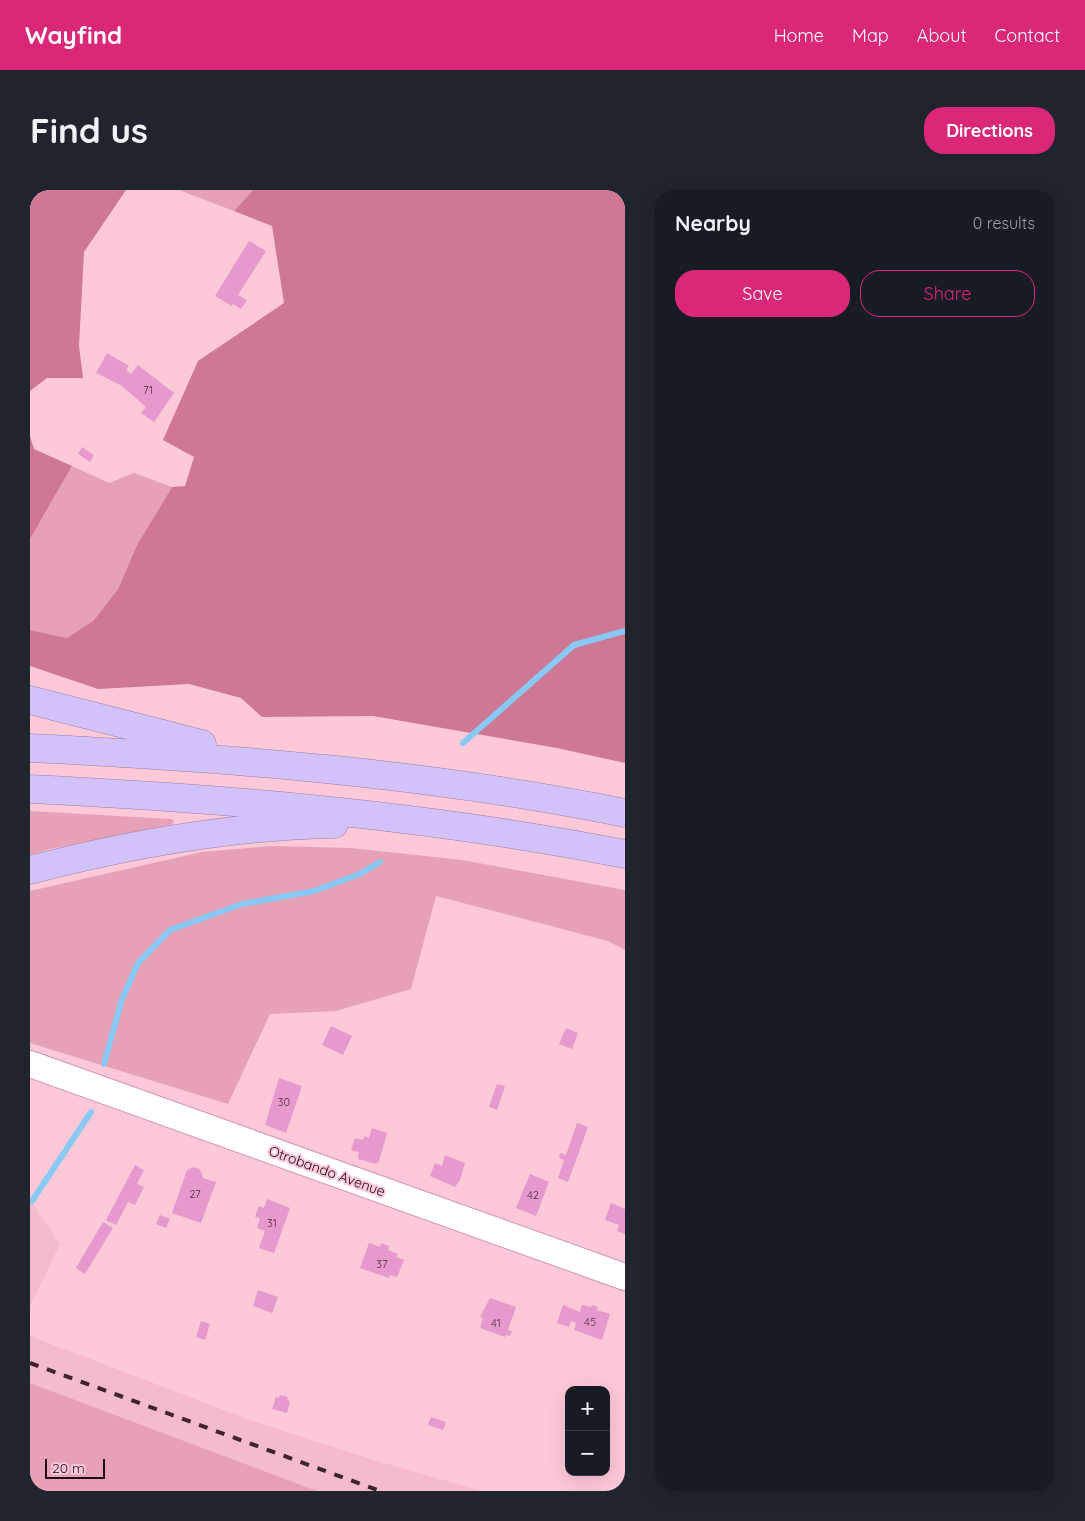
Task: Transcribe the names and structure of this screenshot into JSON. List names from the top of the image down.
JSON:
{
  "streets": {
    "street": ["Otrobando Avenue"]
  },
  "house_numbers": [
    "71",
    "30",
    "27",
    "42",
    "31",
    "37",
    "45",
    "41"
  ],
  "scale_bar": "20 m",
  "page": {
    "header": "Wayfind",
    "nav": [
      "Home",
      "Map",
      "About",
      "Contact"
    ],
    "buttons": [
      "Directions",
      ["Save", "Share"]
    ],
    "title": "Find us",
    "heading": ["Nearby", "0 results"],
    "map_buttons": ["+", "−"],
    "scale": "20 m"
  }
}
